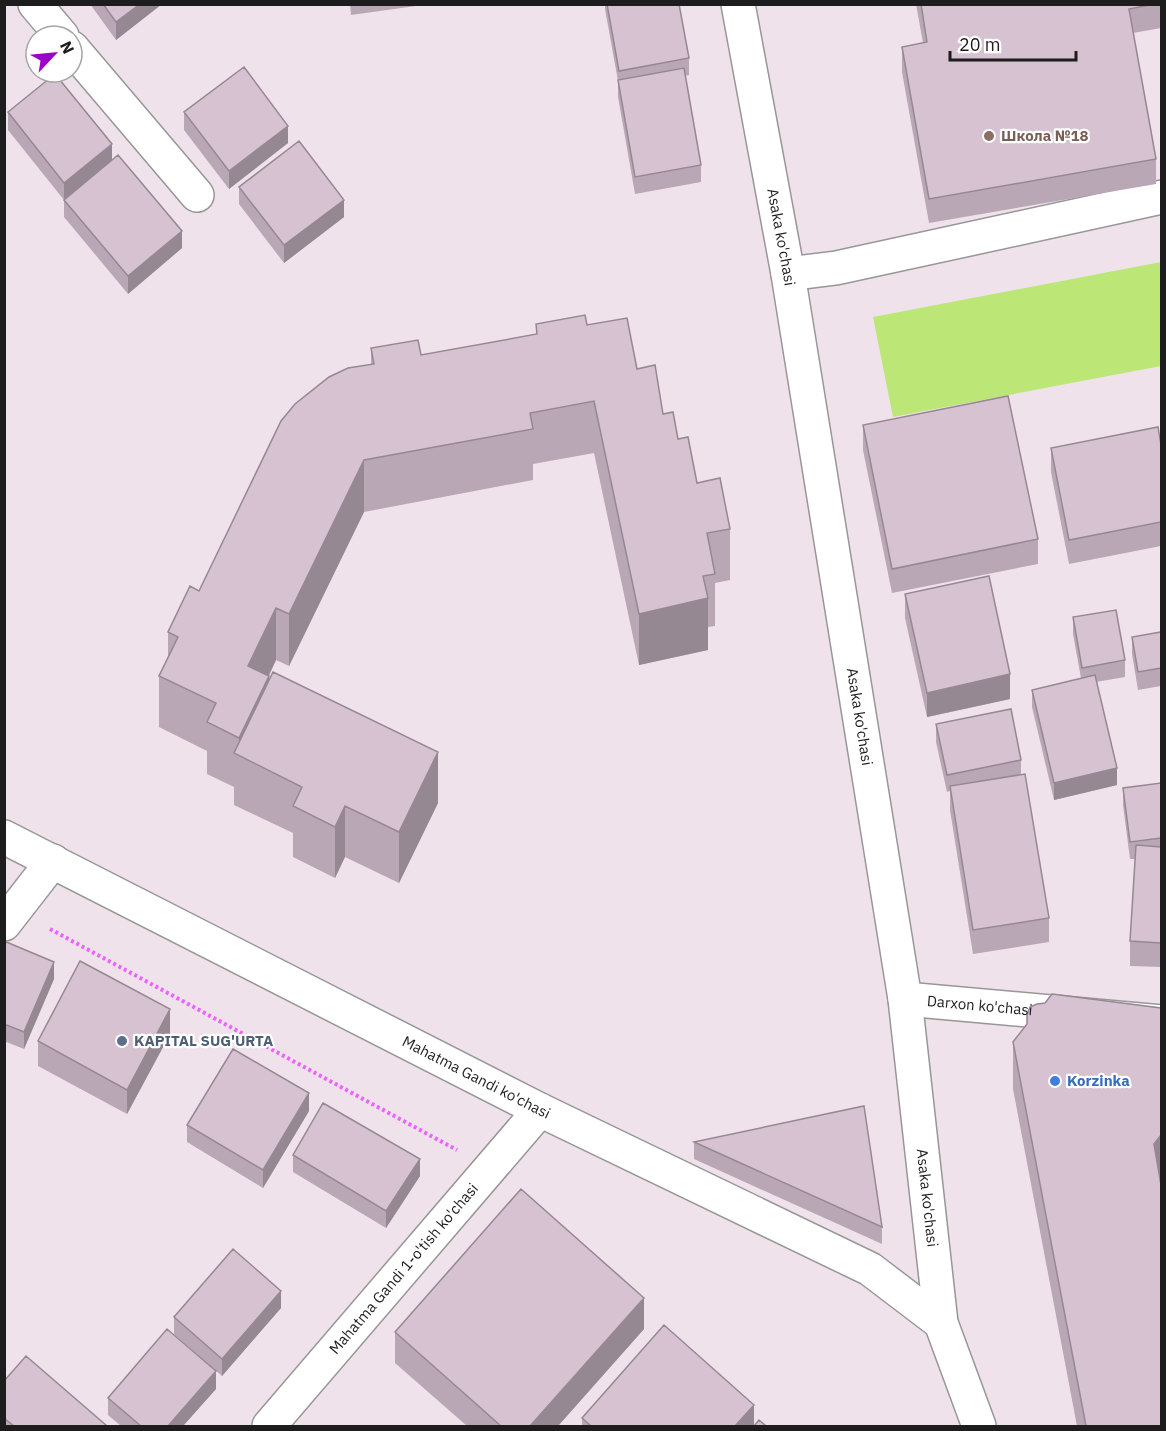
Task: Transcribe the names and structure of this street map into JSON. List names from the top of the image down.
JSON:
{
  "streets": {
    "street": [
      "Asaka ko'chasi",
      "Darxon ko'chasi",
      "Mahatma Gandi ko'chasi",
      "Mahatma Gandi 1-o'tish ko'chasi"
    ]
  },
  "crossings": [
    ["Asaka ko'chasi", "Darxon ko'chasi"],
    ["Asaka ko'chasi", "Mahatma Gandi ko'chasi"],
    ["Mahatma Gandi ko'chasi", "Mahatma Gandi 1-o'tish ko'chasi"]
  ],
  "places": ["Школа №18", "KAPITAL SUG'URTA", "Korzinka"],
  "scale_bar": "20 m",
  "north": "top right"
}
